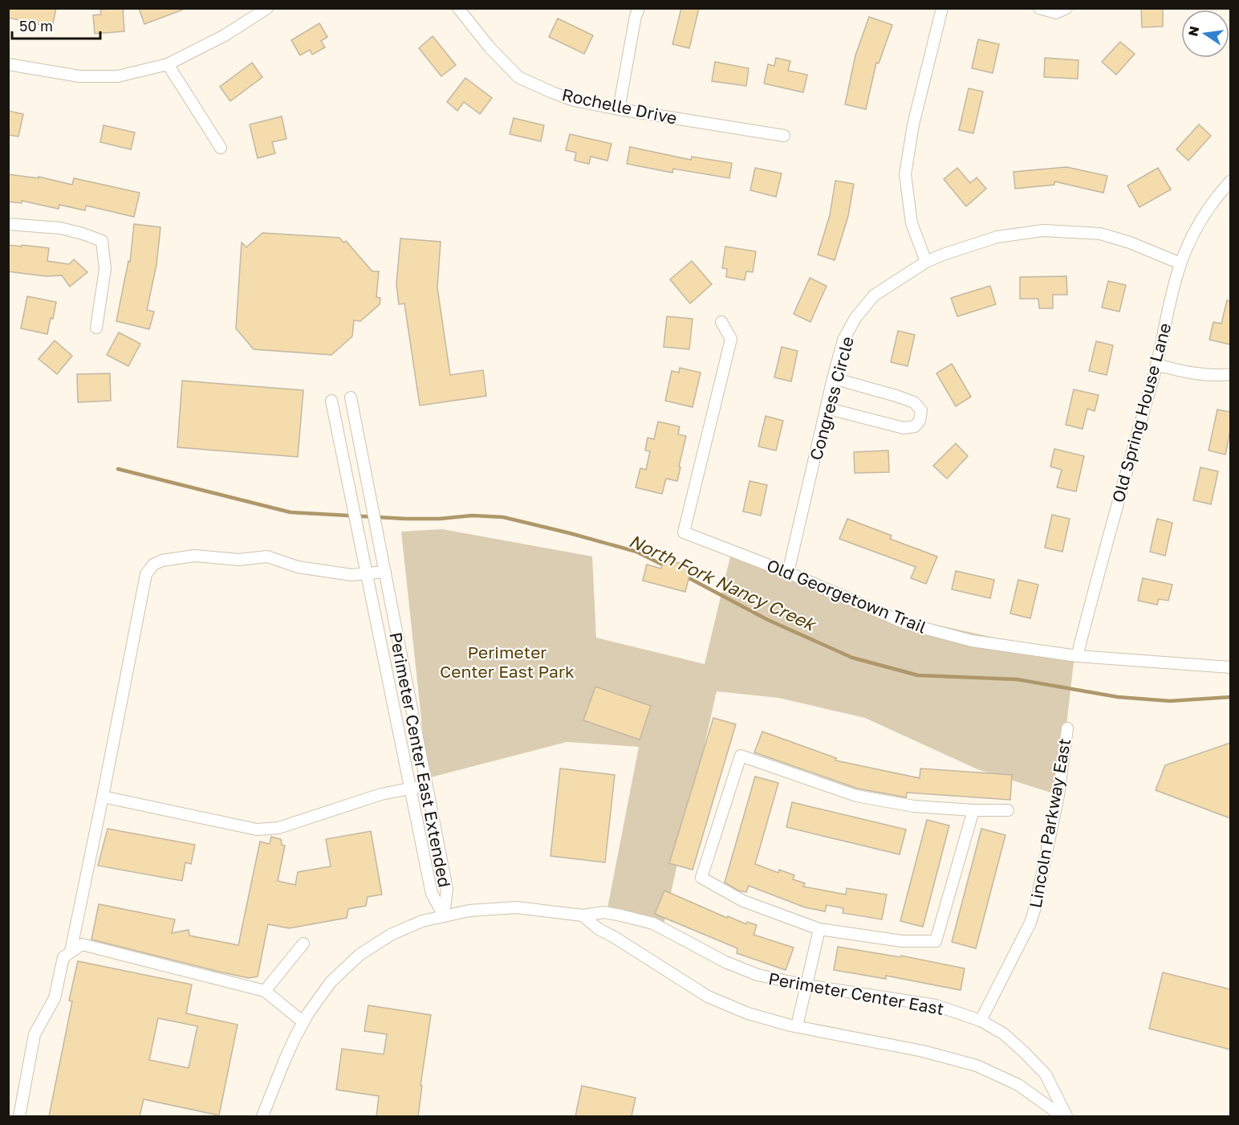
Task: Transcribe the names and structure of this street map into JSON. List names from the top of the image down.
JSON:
{
  "streets": {
    "street": [
      "Rochelle Drive",
      "Congress Circle",
      "Old Spring House Lane",
      "Old Georgetown Trail",
      "Perimeter Center East Extended",
      "Lincoln Parkway East",
      "Perimeter Center East"
    ]
  },
  "crossings": [
    ["Congress Circle", "Old Spring House Lane"],
    ["Congress Circle", "Old Georgetown Trail"],
    ["Old Spring House Lane", "Old Georgetown Trail"],
    ["Perimeter Center East Extended", "Perimeter Center East"],
    ["Lincoln Parkway East", "Perimeter Center East"]
  ],
  "water": ["North Fork Nancy Creek"],
  "parks": ["Perimeter Center East Park"],
  "scale_bar": "50 m",
  "north": "left"
}
